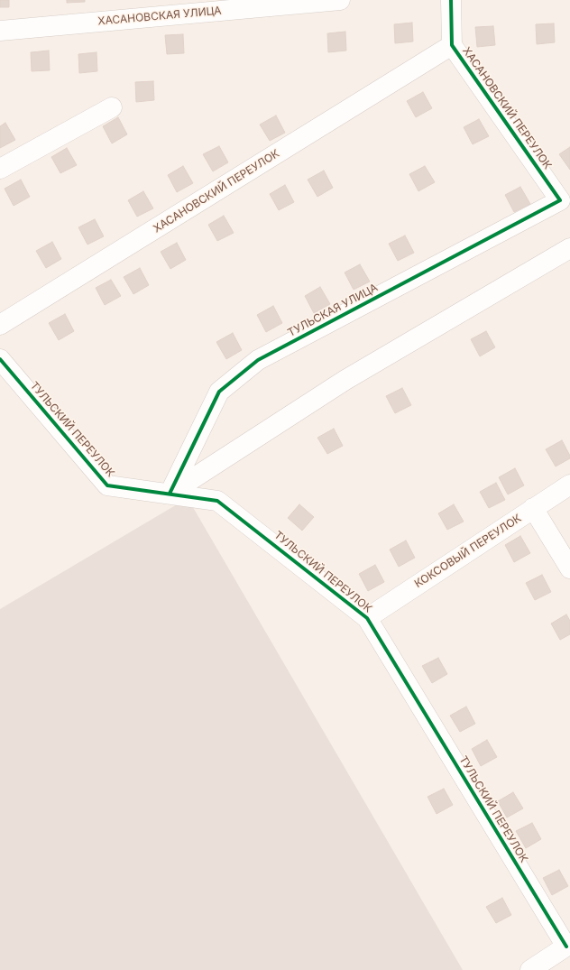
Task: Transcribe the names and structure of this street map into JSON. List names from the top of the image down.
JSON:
{
  "streets": {
    "street": [
      "ХАСАНОВСКАЯ УЛИЦА",
      "ХАСАНОВСКИЙ ПЕРЕУЛОК",
      "ТУЛЬСКАЯ УЛИЦА",
      "ТУЛЬСКИЙ ПЕРЕУЛОК",
      "КОКСОВЫЙ ПЕРЕУЛОК"
    ]
  },
  "crossings": [
    ["ХАСАНОВСКИЙ ПЕРЕУЛОК", "ТУЛЬСКАЯ УЛИЦА"],
    ["ТУЛЬСКАЯ УЛИЦА", "ТУЛЬСКИЙ ПЕРЕУЛОК"],
    ["ТУЛЬСКИЙ ПЕРЕУЛОК", "КОКСОВЫЙ ПЕРЕУЛОК"]
  ]
}
